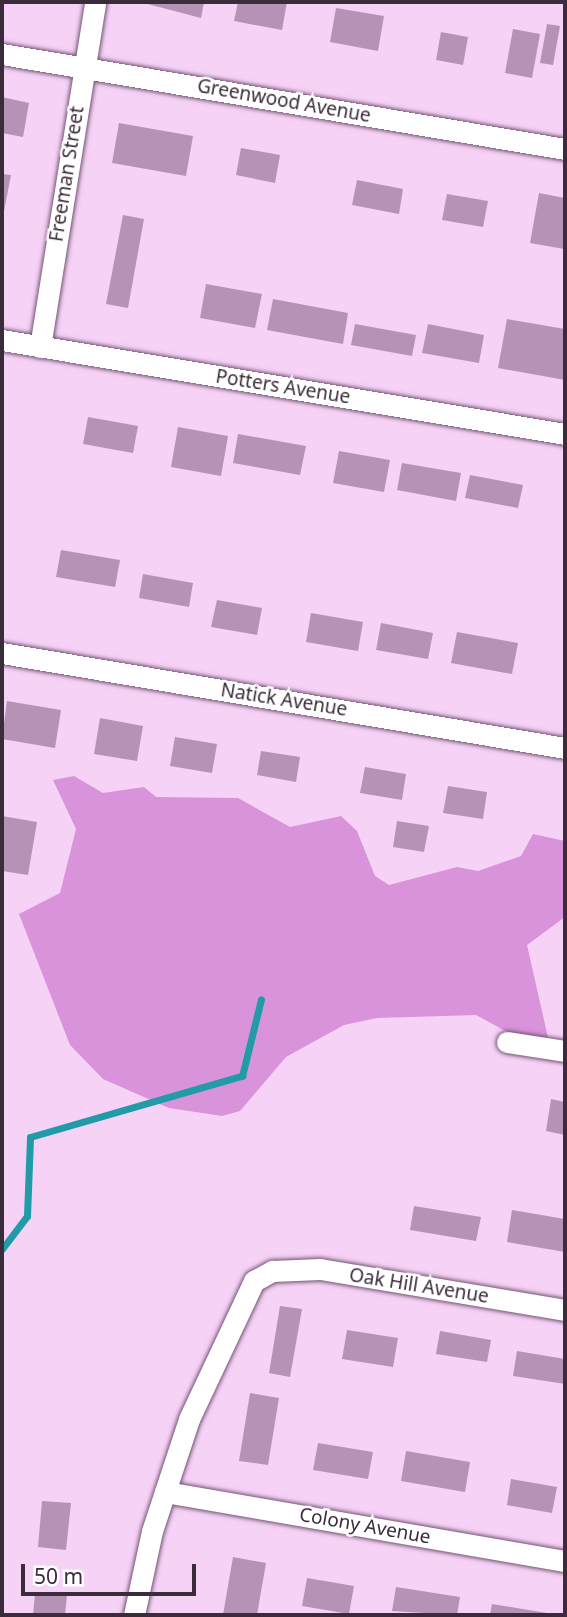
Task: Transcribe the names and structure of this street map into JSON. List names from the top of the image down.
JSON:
{
  "streets": {
    "street": [
      "Greenwood Avenue",
      "Freeman Street",
      "Potters Avenue",
      "Natick Avenue",
      "Oak Hill Avenue",
      "Colony Avenue"
    ]
  },
  "crossings": [
    ["Greenwood Avenue", "Freeman Street"],
    ["Freeman Street", "Potters Avenue"],
    ["Oak Hill Avenue", "Colony Avenue"]
  ],
  "scale_bar": "50 m"
}
